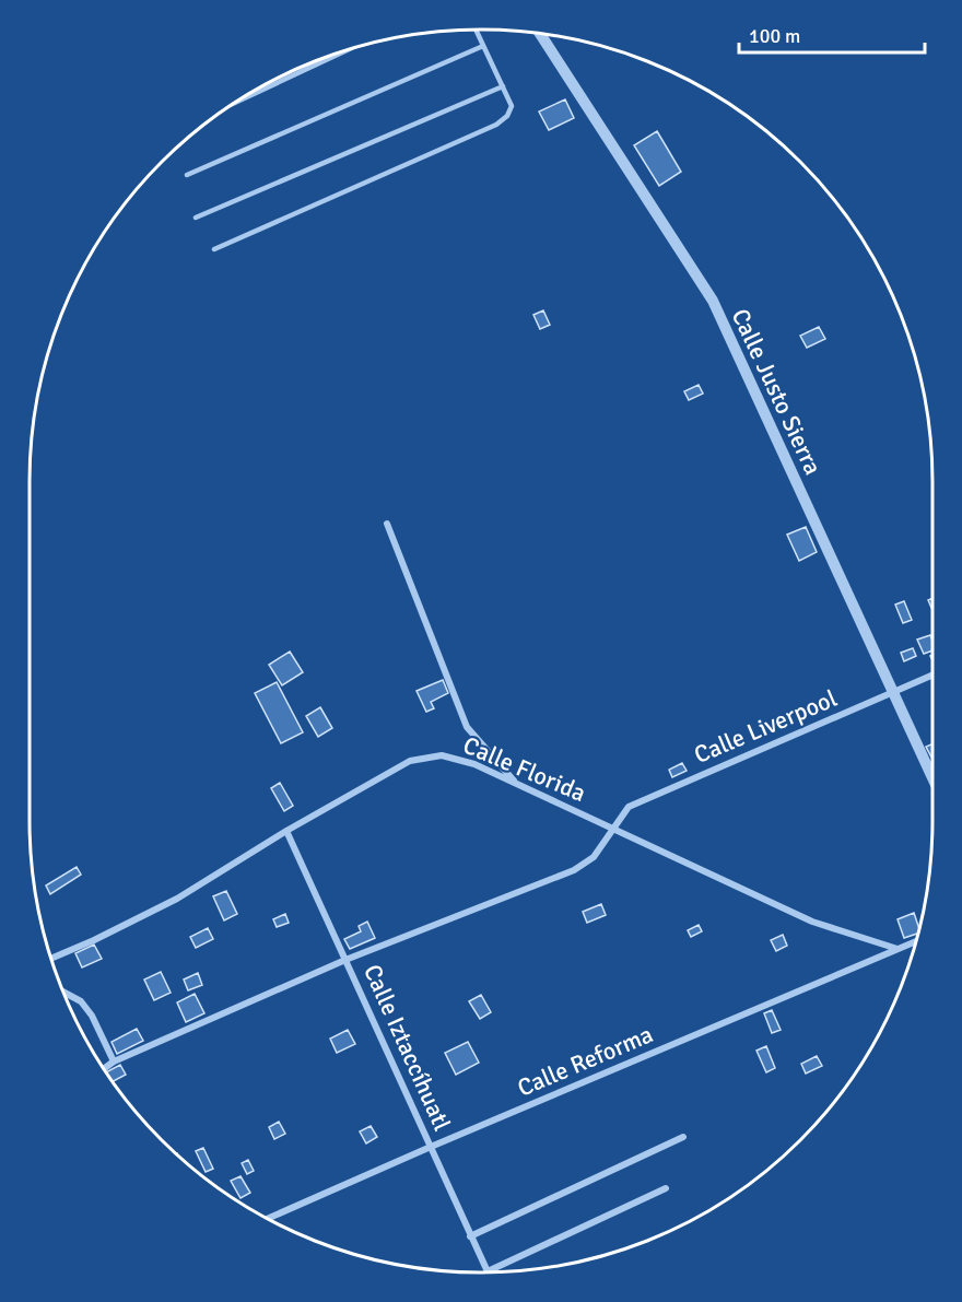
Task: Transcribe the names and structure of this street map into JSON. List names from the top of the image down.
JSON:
{
  "streets": {
    "street": [
      "Calle Justo Sierra",
      "Calle Liverpool",
      "Calle Florida",
      "Calle Iztaccíhuatl",
      "Calle Reforma"
    ]
  },
  "crossings": [
    ["Calle Justo Sierra", "Calle Liverpool"],
    ["Calle Liverpool", "Calle Florida"],
    ["Calle Liverpool", "Calle Iztaccíhuatl"],
    ["Calle Florida", "Calle Iztaccíhuatl"],
    ["Calle Florida", "Calle Reforma"],
    ["Calle Iztaccíhuatl", "Calle Reforma"]
  ],
  "scale_bar": "100 m"
}
